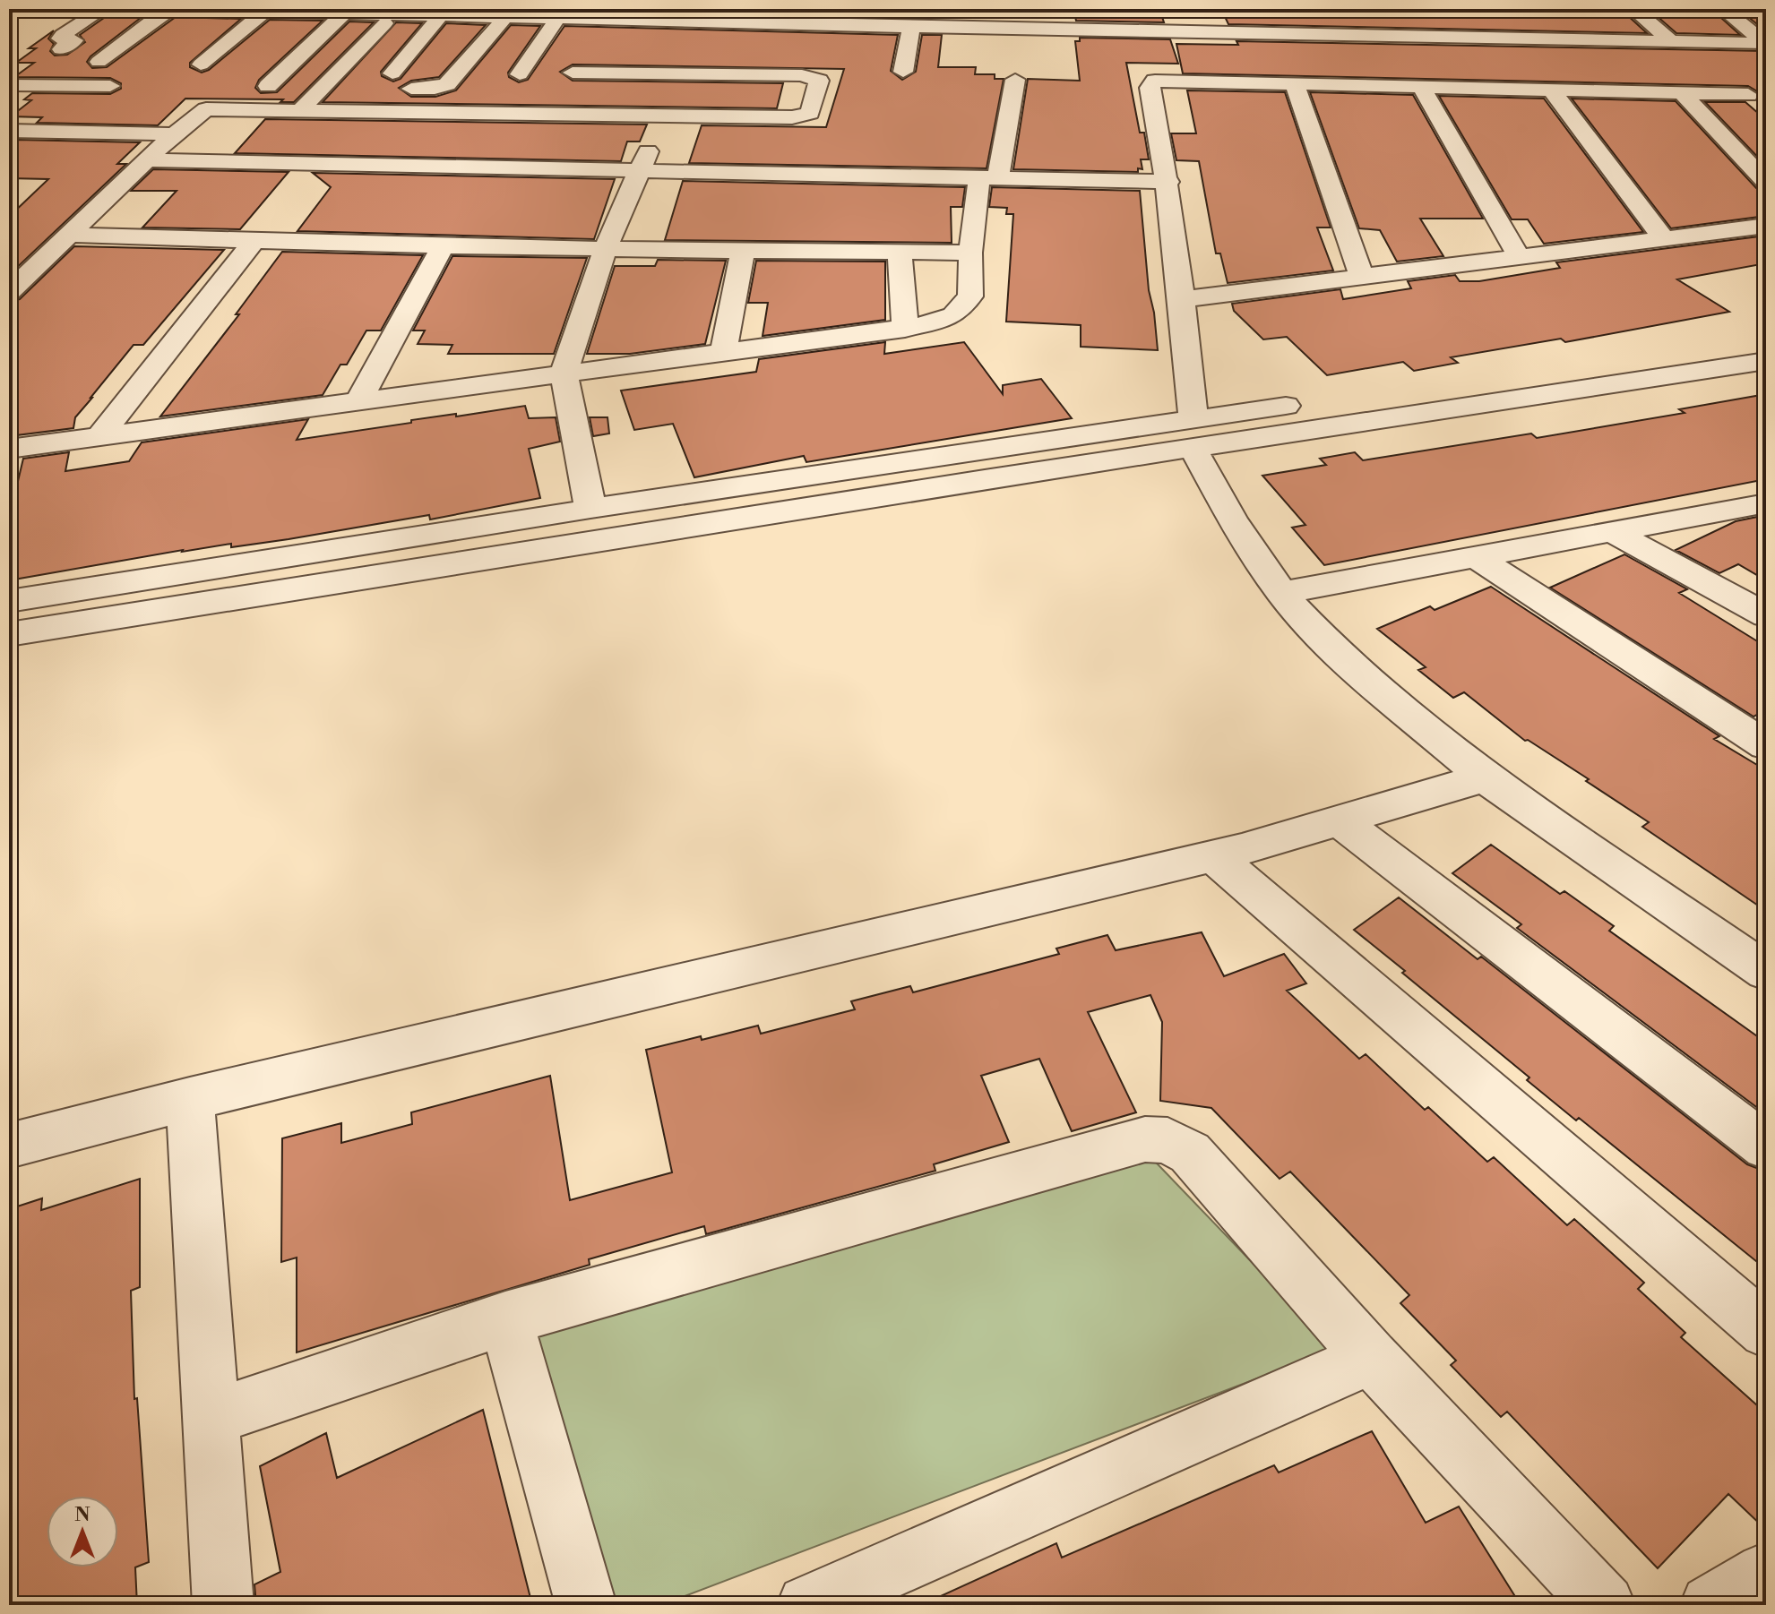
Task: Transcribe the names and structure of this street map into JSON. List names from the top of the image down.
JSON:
{
  "north": "top"
}
